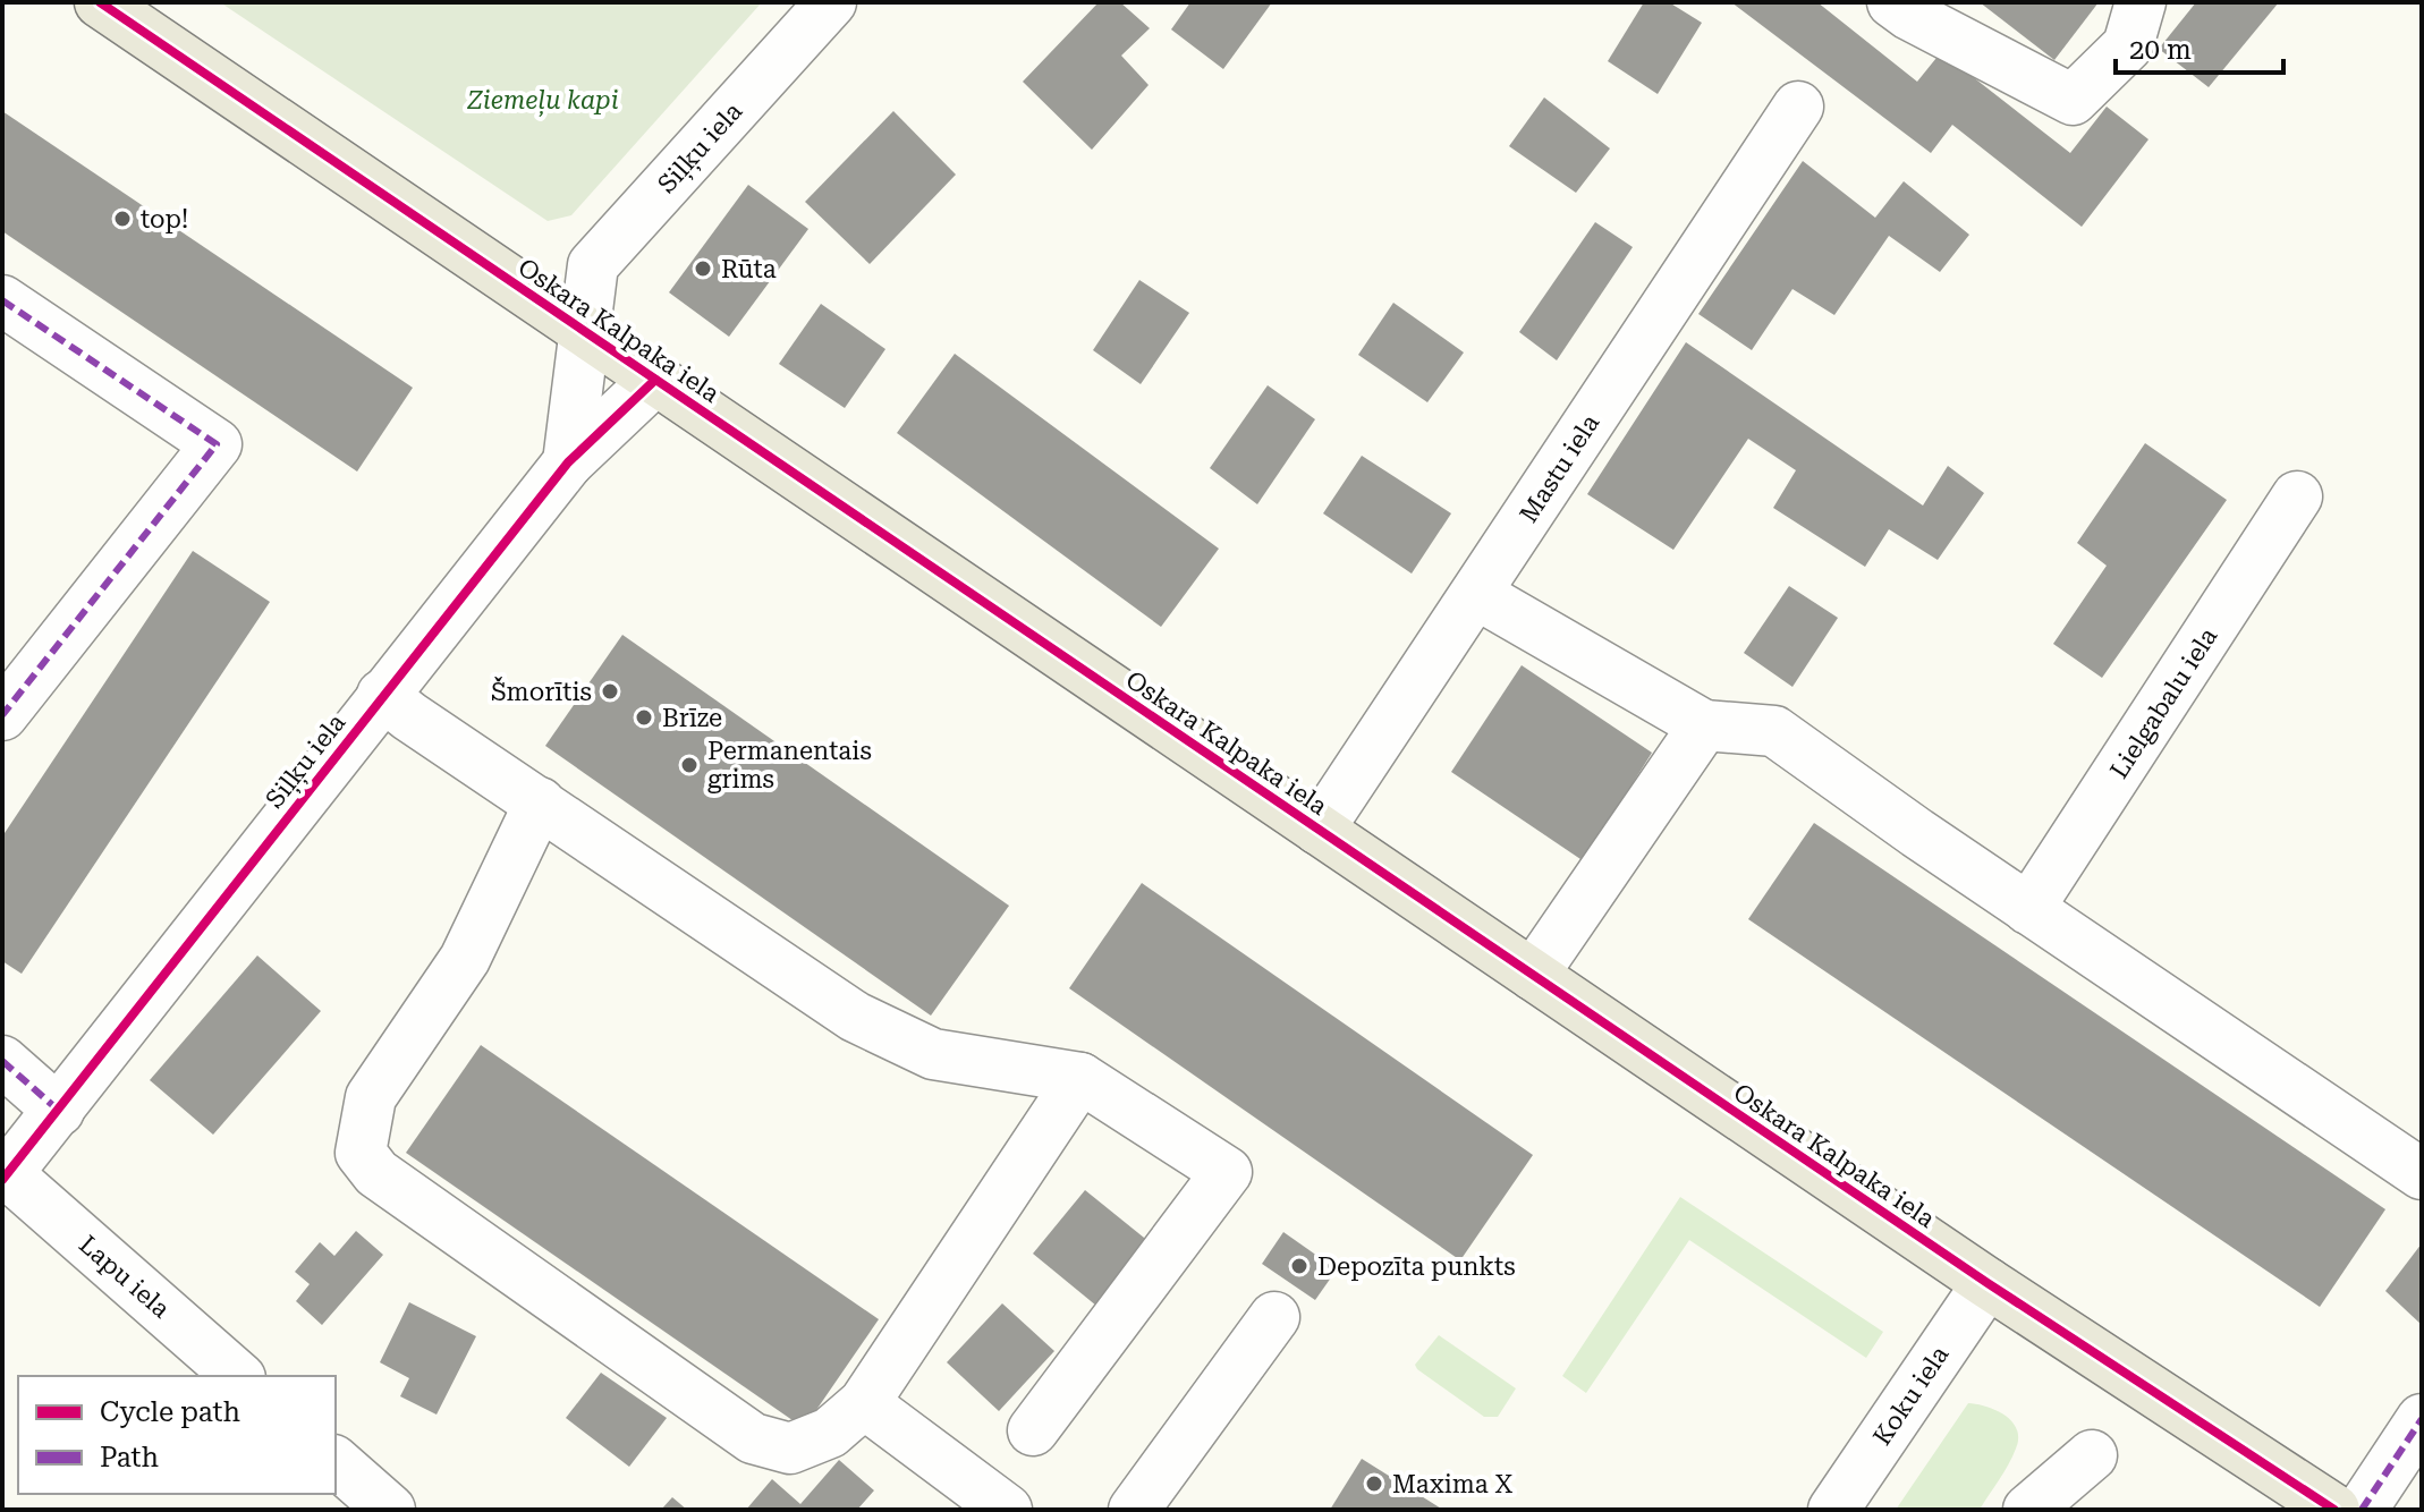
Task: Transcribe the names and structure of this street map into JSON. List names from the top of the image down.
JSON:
{
  "streets": {
    "main road": ["Oskara Kalpaka iela"],
    "street": [
      "Siļķu iela",
      "Mastu iela",
      "Lielgabalu iela",
      "Lapu iela",
      "Koku iela"
    ]
  },
  "crossings": [
    ["Siļķu iela", "Oskara Kalpaka iela"],
    ["Siļķu iela", "Lapu iela"],
    ["Oskara Kalpaka iela", "Mastu iela"],
    ["Oskara Kalpaka iela", "Koku iela"]
  ],
  "parks": ["Ziemeļu kapi"],
  "places": [
    "top!",
    "Rūta",
    "Šmorītis",
    "Brīze",
    "Permanentais grims",
    "Depozīta punkts",
    "Maxima X"
  ],
  "legend": ["Cycle path", "Path"],
  "scale_bar": "20 m"
}
